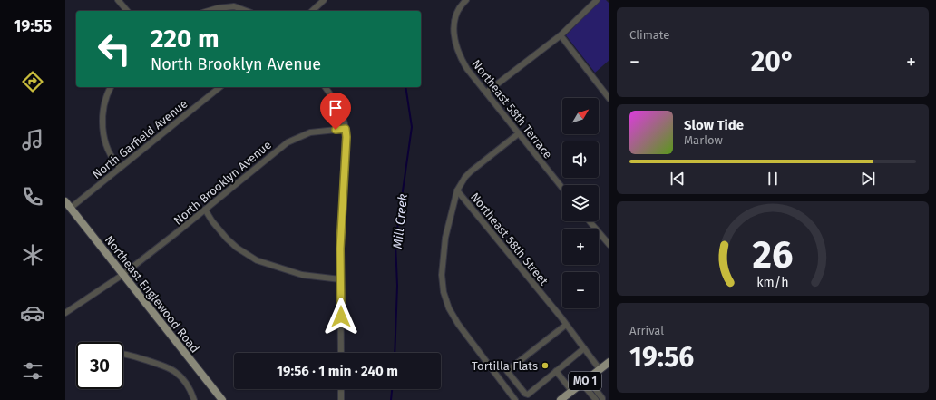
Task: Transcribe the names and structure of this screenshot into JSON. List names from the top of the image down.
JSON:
{
  "streets": {
    "main road": ["Northeast Englewood Road", "MO 1"],
    "street": [
      "Northeast 58th Terrace",
      "North Garfield Avenue",
      "North Brooklyn Avenue",
      "Northeast 58th Street"
    ]
  },
  "crossings": [
    ["North Garfield Avenue", "Northeast Englewood Road"],
    ["North Brooklyn Avenue", "Northeast Englewood Road"],
    ["Northeast 58th Street", "MO 1"]
  ],
  "water": ["Mill Creek"],
  "places": ["Tortilla Flats"],
  "north": "top right",
  "page": {
    "tabs": "19:55",
    "tile": [
      "Climate",
      ["Arrival", "19:56"]
    ],
    "turn": ["220 m", "North Brooklyn Avenue"],
    "heat": ["−", "20°", "+"],
    "map_buttons": ["+", "−"],
    "song": ["Slow Tide", "Marlow"],
    "limit": "30",
    "trip": "19:56 · 1 min · 240 m",
    "gauge": ["26", "km/h"]
  }
}
